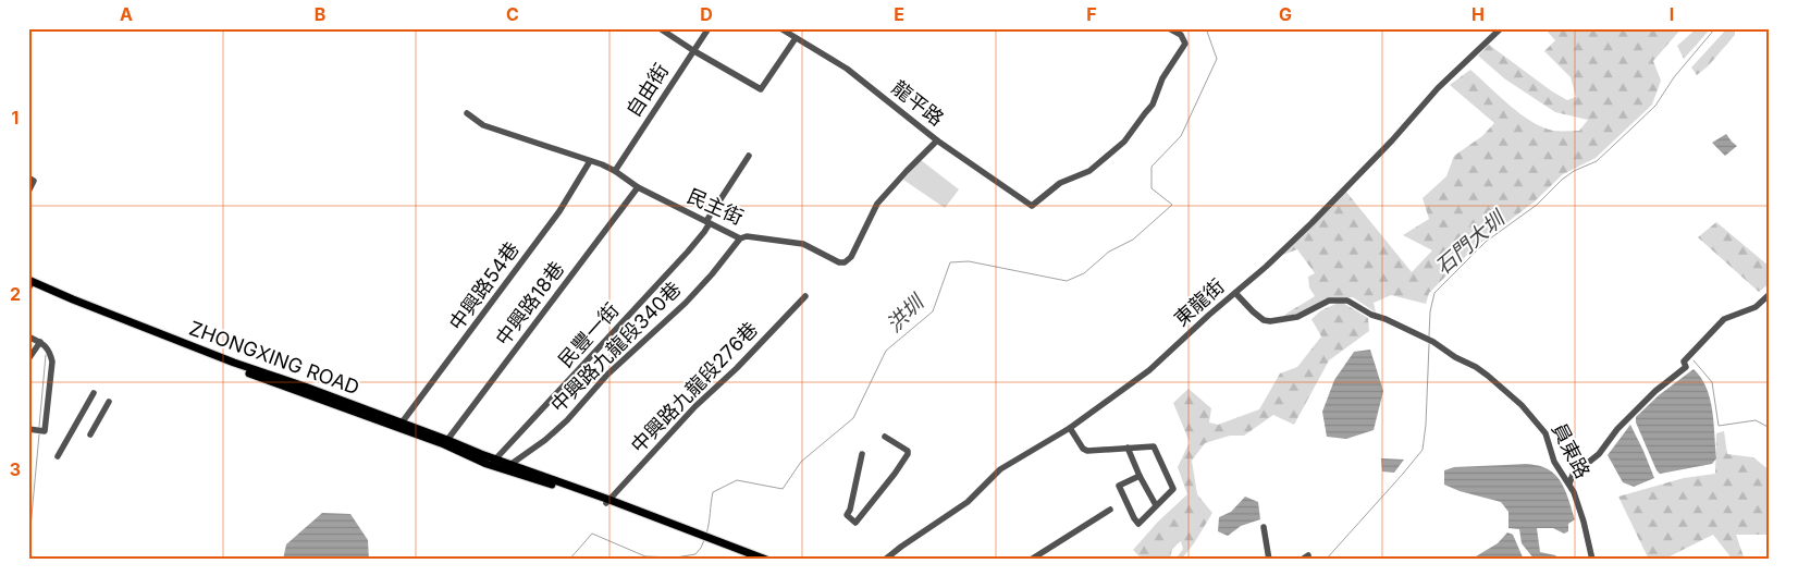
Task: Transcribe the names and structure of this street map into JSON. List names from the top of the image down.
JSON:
{
  "streets": {
    "main road": ["ZHONGXING ROAD"],
    "street": [
      "自由街",
      "龍平路",
      "民主街",
      "中興路54巷",
      "東龍街",
      "中興路18巷",
      "民豐一街",
      "中興路九龍段340巷",
      "中興路九龍段276巷",
      "員東路"
    ]
  },
  "crossings": [
    ["自由街", "民主街"],
    ["龍平路", "民主街"],
    ["民主街", "中興路54巷"],
    ["民主街", "中興路18巷"],
    ["民主街", "民豐一街"],
    ["民主街", "中興路九龍段340巷"],
    ["中興路54巷", "ZHONGXING ROAD"],
    ["東龍街", "員東路"],
    ["中興路18巷", "ZHONGXING ROAD"],
    ["民豐一街", "ZHONGXING ROAD"],
    ["中興路九龍段340巷", "ZHONGXING ROAD"]
  ],
  "water": ["石門大圳", "洪圳"],
  "grid": {
    "columns": [
      "A",
      "B",
      "C",
      "D",
      "E",
      "F",
      "G",
      "H",
      "I"
    ],
    "rows": ["1", "2", "3"]
  }
}
